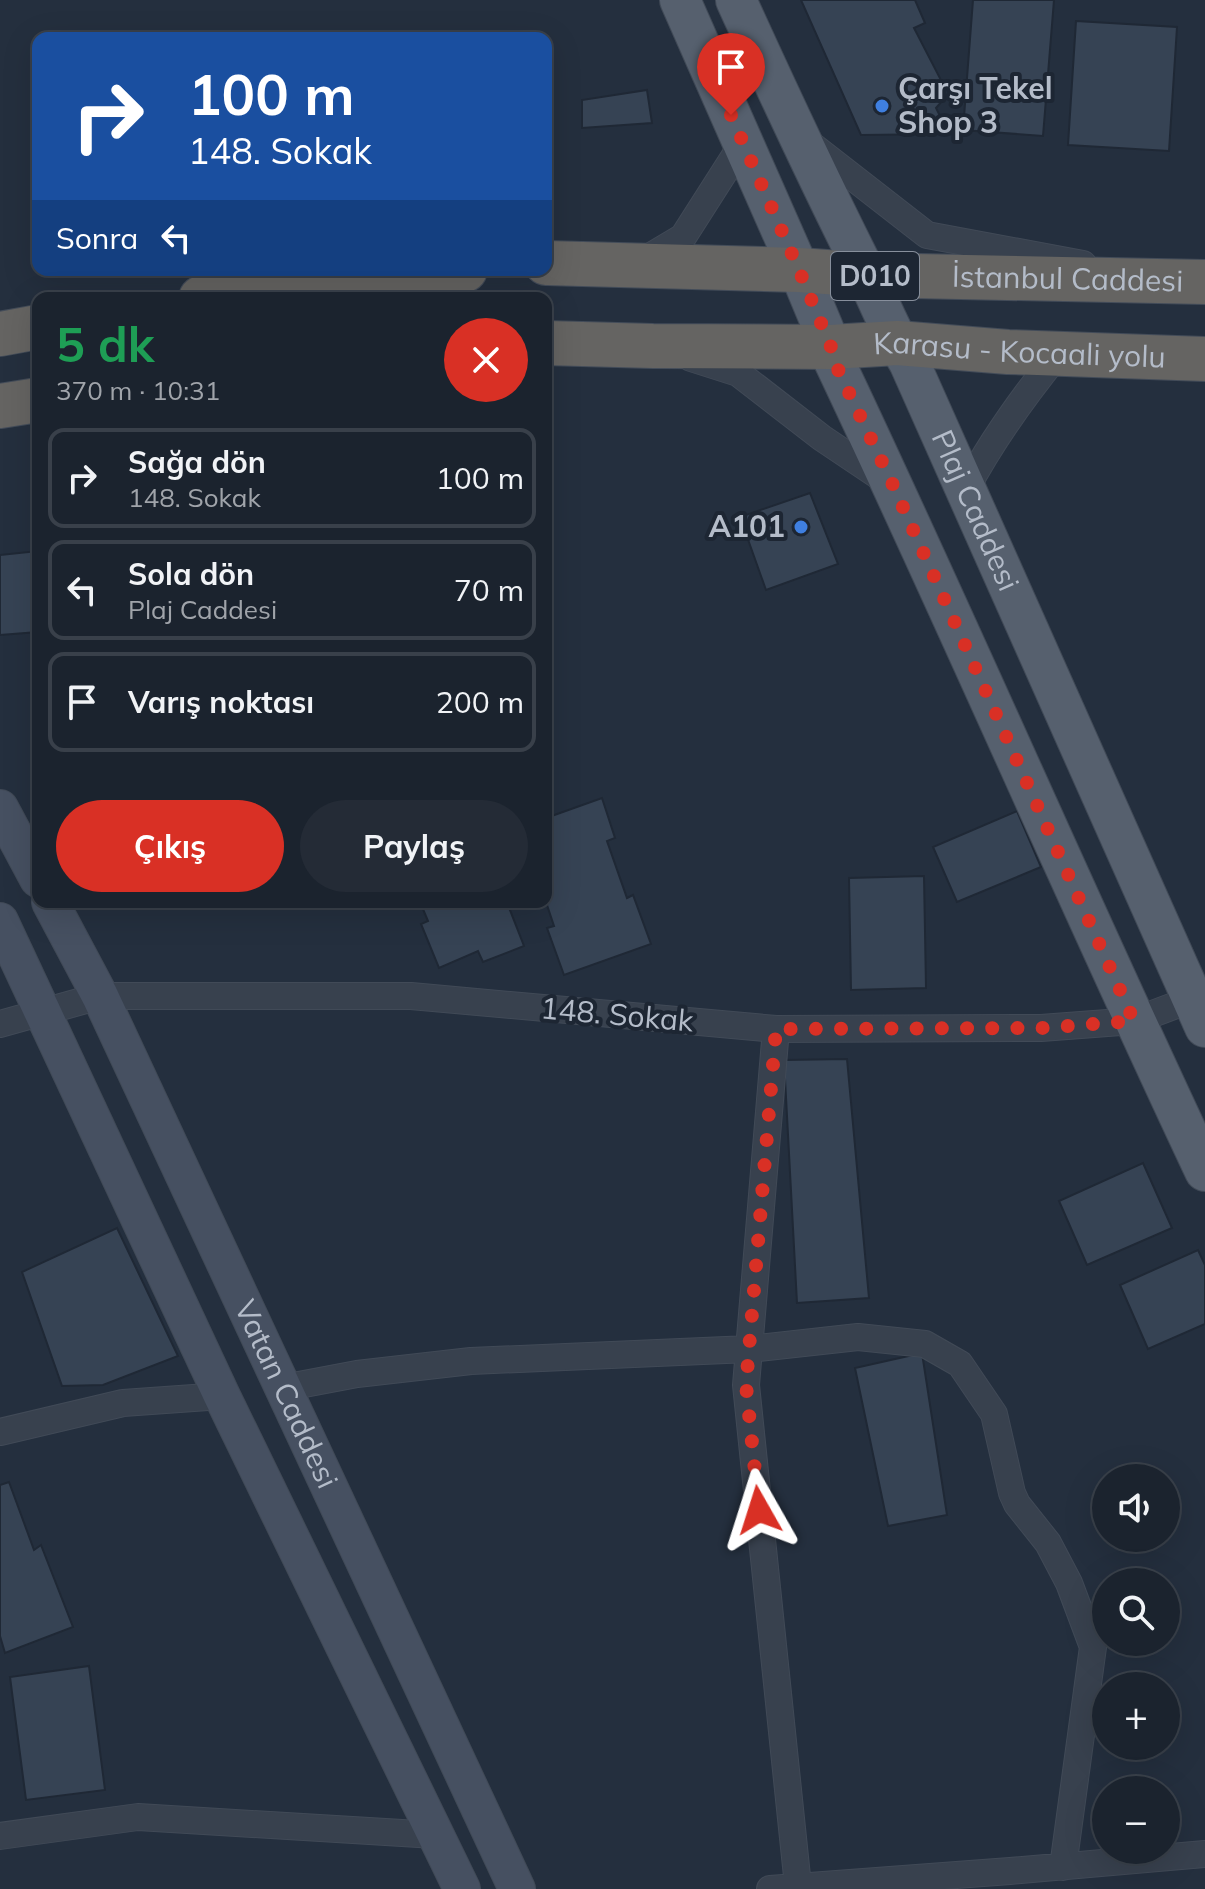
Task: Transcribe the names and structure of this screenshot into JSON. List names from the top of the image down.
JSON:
{
  "streets": {
    "highway": ["D010", "İstanbul Caddesi", "Karasu - Kocaali yolu"],
    "main road": ["Plaj Caddesi", "Vatan Caddesi"],
    "street": ["148. Sokak"]
  },
  "crossings": [
    ["İstanbul Caddesi", "Plaj Caddesi"],
    ["Karasu - Kocaali yolu", "Plaj Caddesi"],
    ["Plaj Caddesi", "148. Sokak"],
    ["148. Sokak", "Vatan Caddesi"]
  ],
  "places": ["Çarşı Tekel Shop 3", "A101"],
  "page": {
    "turn": ["100 m", "148. Sokak"],
    "then": "Sonra",
    "heading": ["5 dk", "370 m · 10:31"],
    "list": [
      {
        "name": "Sağa dön",
        "note": "148. Sokak",
        "value": "100 m"
      },
      {
        "name": "Sola dön",
        "note": "Plaj Caddesi",
        "value": "70 m"
      },
      {
        "name": "Varış noktası",
        "value": "200 m"
      }
    ],
    "buttons": ["Çıkış", "Paylaş"],
    "map_buttons": ["+", "−"]
  }
}
